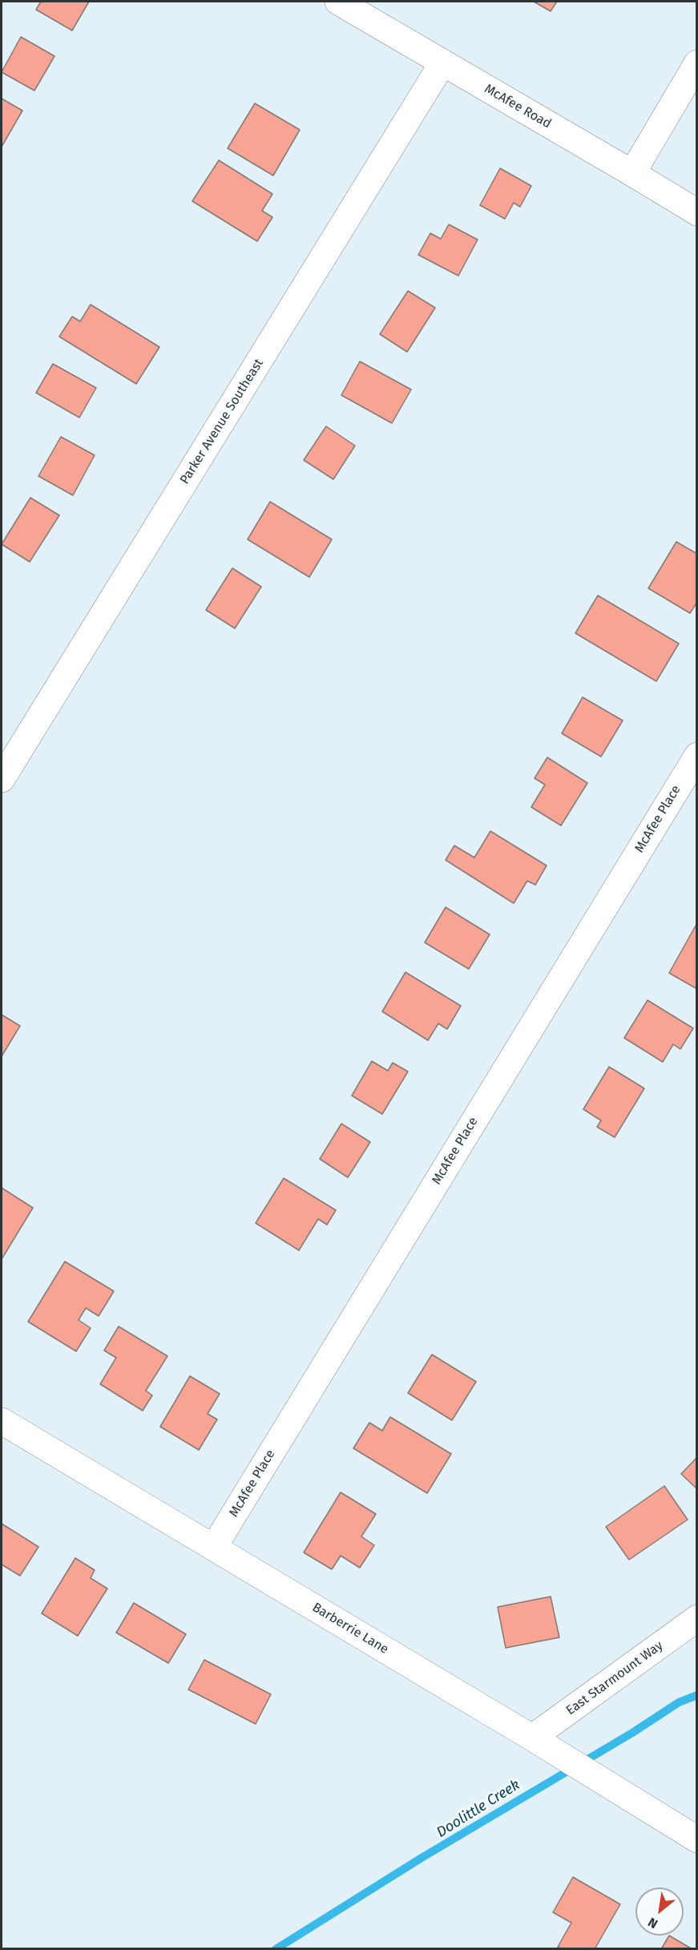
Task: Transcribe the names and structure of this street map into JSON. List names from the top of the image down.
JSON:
{
  "streets": {
    "street": [
      "McAfee Road",
      "Parker Avenue Southeast",
      "McAfee Place",
      "Barberrie Lane",
      "East Starmount Way"
    ]
  },
  "crossings": [
    ["McAfee Road", "Parker Avenue Southeast"],
    ["McAfee Place", "Barberrie Lane"],
    ["Barberrie Lane", "East Starmount Way"]
  ],
  "water": ["Doolittle Creek"],
  "north": "bottom left"
}
